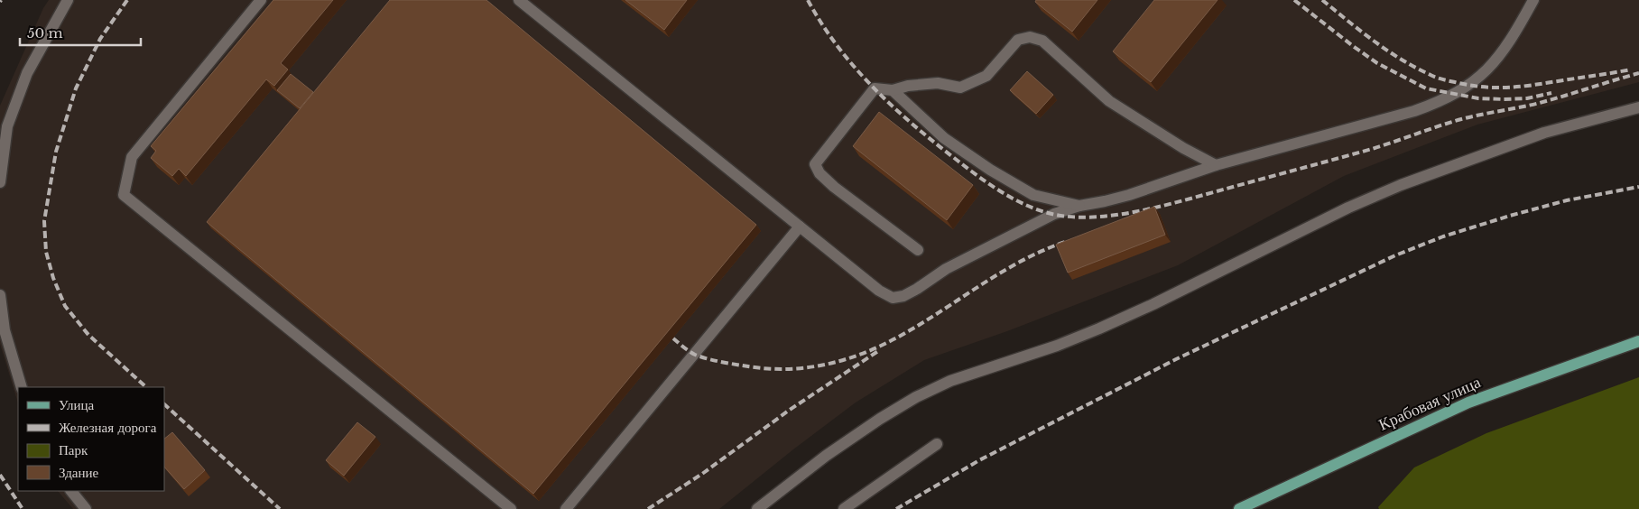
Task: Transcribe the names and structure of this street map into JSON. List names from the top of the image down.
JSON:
{
  "streets": {
    "main road": ["Крабовая улица"]
  },
  "legend": [
    "Улица",
    "Железная дорога",
    "Парк",
    "Здание"
  ],
  "scale_bar": "50 m"
}
